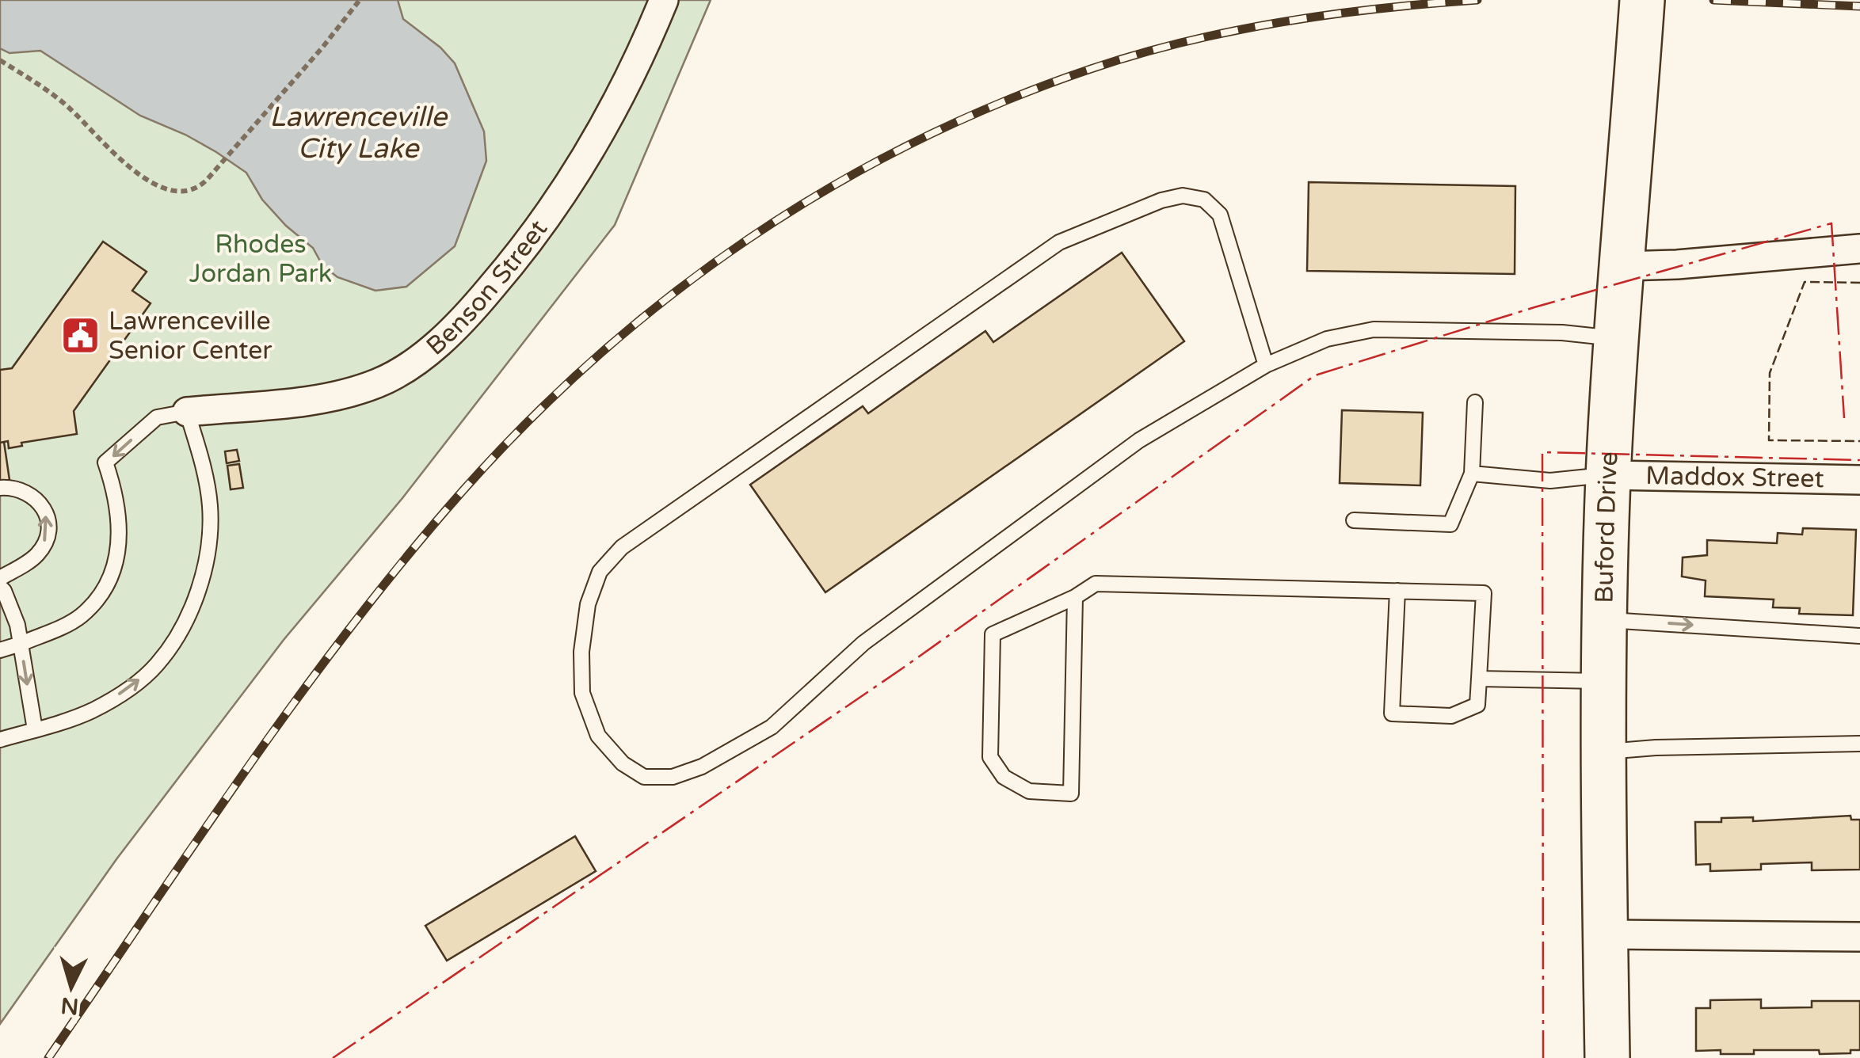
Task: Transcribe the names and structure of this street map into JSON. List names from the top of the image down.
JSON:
{
  "streets": {
    "highway": ["Buford Drive"],
    "street": ["Benson Street", "Maddox Street"]
  },
  "crossings": [
    ["Maddox Street", "Buford Drive"]
  ],
  "water": ["Lawrenceville City Lake"],
  "parks": ["Rhodes Jordan Park"],
  "places": {
    "public building": ["Lawrenceville Senior Center"]
  },
  "north": "bottom"
}
